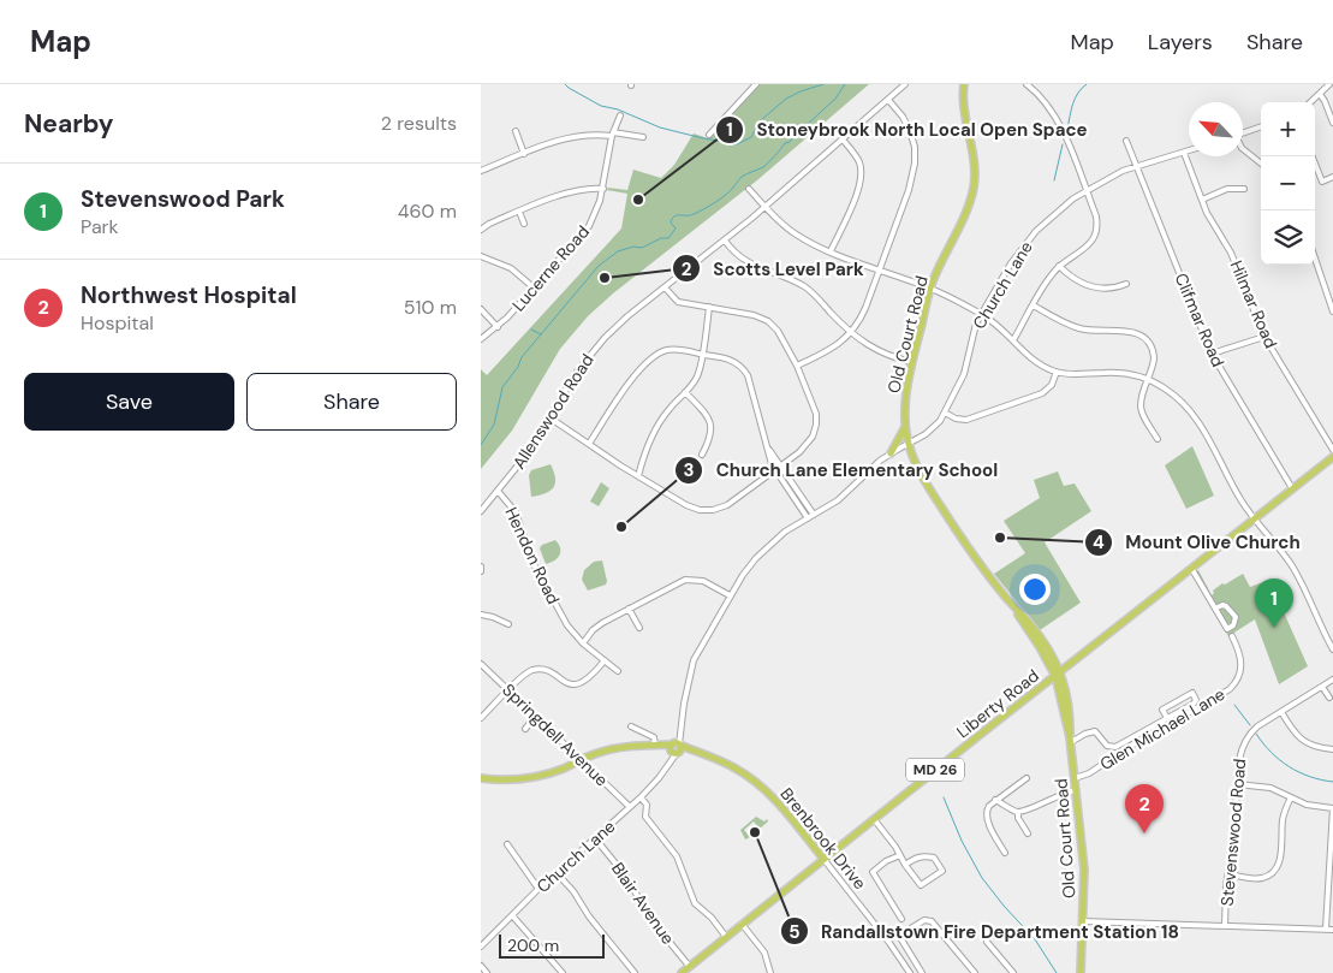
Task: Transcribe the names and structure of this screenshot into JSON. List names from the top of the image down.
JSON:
{
  "streets": {
    "main road": [
      "Old Court Road",
      "Liberty Road",
      "MD 26",
      "Brenbrook Drive"
    ],
    "street": [
      "Lucerne Road",
      "Church Lane",
      "Hilmar Road",
      "Clifmar Road",
      "Allenswood Road",
      "Hendon Road",
      "Glen Michael Lane",
      "Springdell Avenue",
      "Stevenswood Road",
      "Blair Avenue"
    ]
  },
  "crossings": [
    ["Church Lane", "Hilmar Road"],
    ["Church Lane", "Clifmar Road"],
    ["Church Lane", "Old Court Road"],
    ["Church Lane", "Springdell Avenue"],
    ["Church Lane", "Brenbrook Drive"],
    ["Church Lane", "Blair Avenue"],
    ["Clifmar Road", "Liberty Road"],
    ["Old Court Road", "Liberty Road"],
    ["Old Court Road", "Glen Michael Lane"],
    ["Allenswood Road", "Hendon Road"],
    ["Liberty Road", "Brenbrook Drive"],
    ["Liberty Road", "Blair Avenue"],
    ["Springdell Avenue", "Brenbrook Drive"]
  ],
  "places": [
    "Stoneybrook North Local Open Space",
    "Scotts Level Park",
    "Church Lane Elementary School",
    "Mount Olive Church",
    "Randallstown Fire Department Station 18"
  ],
  "scale_bar": "200 m",
  "north": "top left",
  "page": {
    "header": "Map",
    "nav": ["Map", "Layers", "Share"],
    "heading": ["Nearby", "2 results"],
    "map_buttons": ["+", "−"],
    "list": [
      {
        "mark": "1",
        "name": "Stevenswood Park",
        "note": "Park",
        "value": "460 m"
      },
      {
        "mark": "2",
        "name": "Northwest Hospital",
        "note": "Hospital",
        "value": "510 m"
      }
    ],
    "buttons": ["Save", "Share"],
    "pins": ["1", "2"],
    "scale": "200 m"
  }
}
